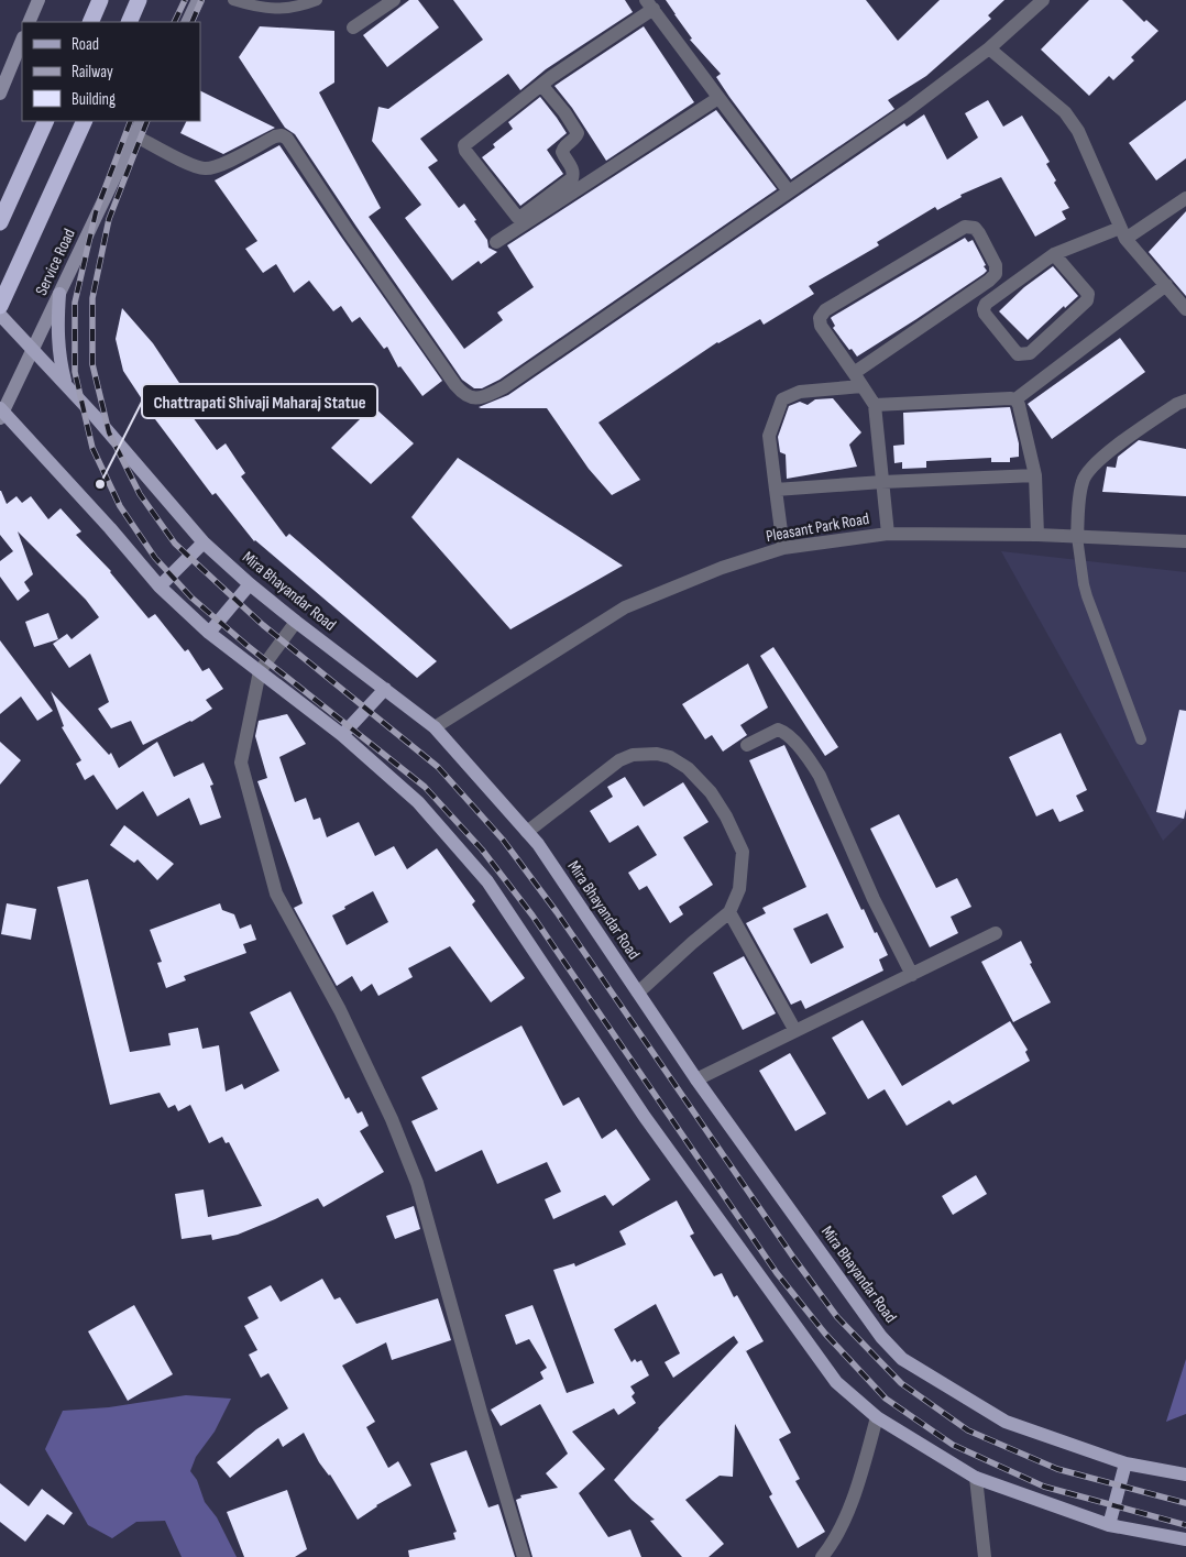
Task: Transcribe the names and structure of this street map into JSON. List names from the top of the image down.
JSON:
{
  "streets": {
    "main road": ["Service Road", "Mira Bhayandar Road"],
    "street": ["Pleasant Park Road"]
  },
  "crossings": [
    ["Service Road", "Mira Bhayandar Road"],
    ["Pleasant Park Road", "Mira Bhayandar Road"]
  ],
  "places": ["Chattrapati Shivaji Maharaj Statue"],
  "legend": ["Road", "Railway", "Building"]
}
